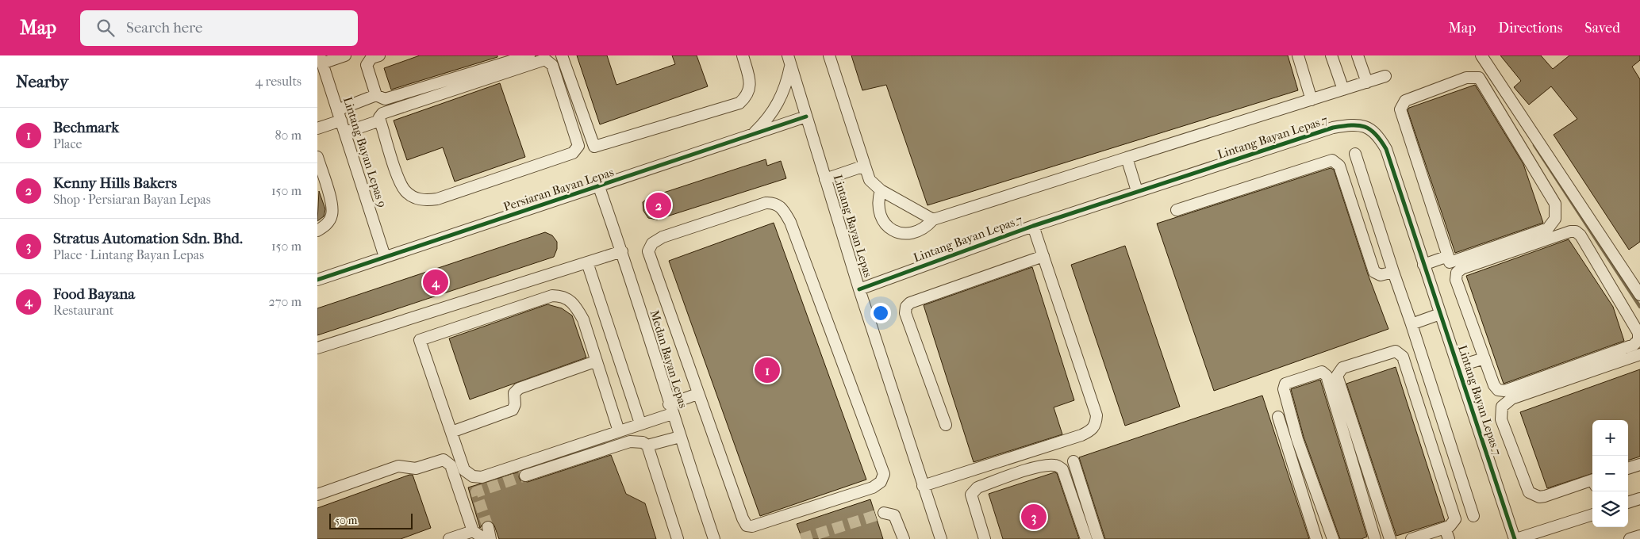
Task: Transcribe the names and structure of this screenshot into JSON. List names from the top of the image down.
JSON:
{
  "streets": {
    "street": [
      "Lintang Bayan Lepas 7",
      "Lintang Bayan Lepas 9",
      "Persiaran Bayan Lepas",
      "Lintang Bayan Lepas",
      "Medan Bayan Lepas"
    ]
  },
  "crossings": [
    ["Lintang Bayan Lepas 7", "Lintang Bayan Lepas"],
    ["Lintang Bayan Lepas 9", "Persiaran Bayan Lepas"],
    ["Persiaran Bayan Lepas", "Lintang Bayan Lepas"],
    ["Persiaran Bayan Lepas", "Medan Bayan Lepas"]
  ],
  "scale_bar": "50 m",
  "page": {
    "header": "Map",
    "search": "Search here",
    "nav": ["Map", "Directions", "Saved"],
    "heading": ["Nearby", "4 results"],
    "list": [
      {
        "mark": "1",
        "name": "Bechmark",
        "note": "Place",
        "value": "80 m"
      },
      {
        "mark": "2",
        "name": "Kenny Hills Bakers",
        "note": "Shop · Persiaran Bayan Lepas",
        "value": "150 m"
      },
      {
        "mark": "3",
        "name": "Stratus Automation Sdn. Bhd.",
        "note": "Place · Lintang Bayan Lepas",
        "value": "150 m"
      },
      {
        "mark": "4",
        "name": "Food Bayana",
        "note": "Restaurant",
        "value": "270 m"
      }
    ],
    "pins": [
      "2",
      "4",
      "1",
      "3"
    ],
    "map_buttons": ["+", "−"],
    "scale": "50 m"
  }
}
